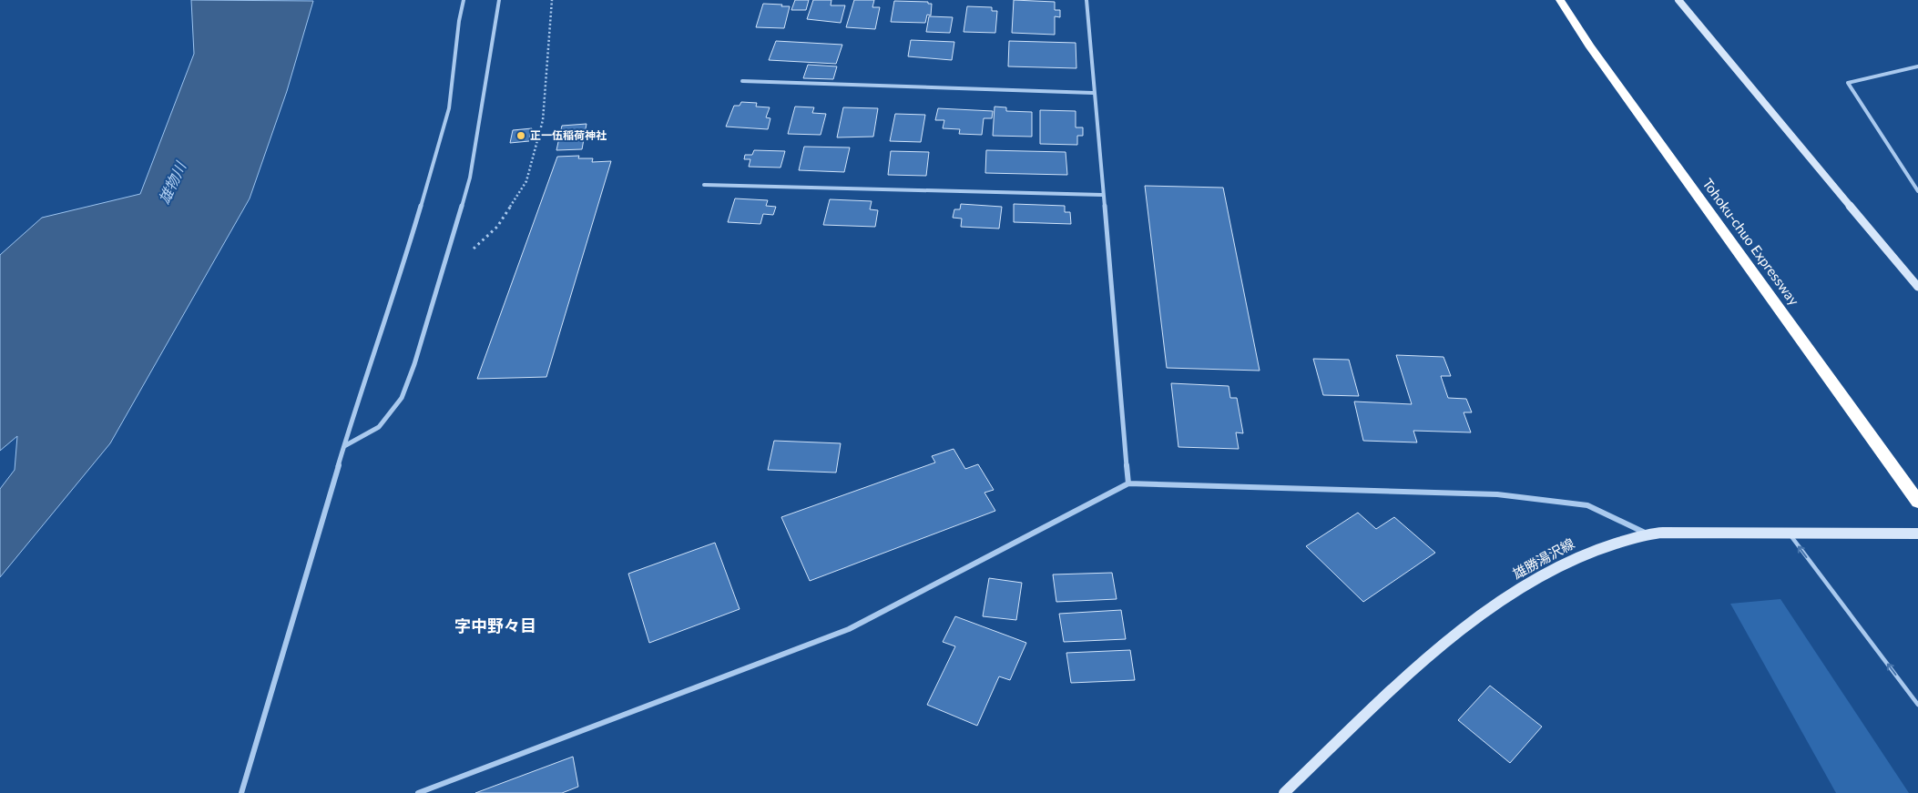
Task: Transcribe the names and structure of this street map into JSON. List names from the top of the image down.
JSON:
{
  "streets": {
    "highway": ["Tohoku-chuo Expressway"],
    "main road": ["雄勝湯沢線"]
  },
  "districts": ["字中野々目"],
  "water": ["雄物川"],
  "places": ["正一伍稲荷神社"]
}
